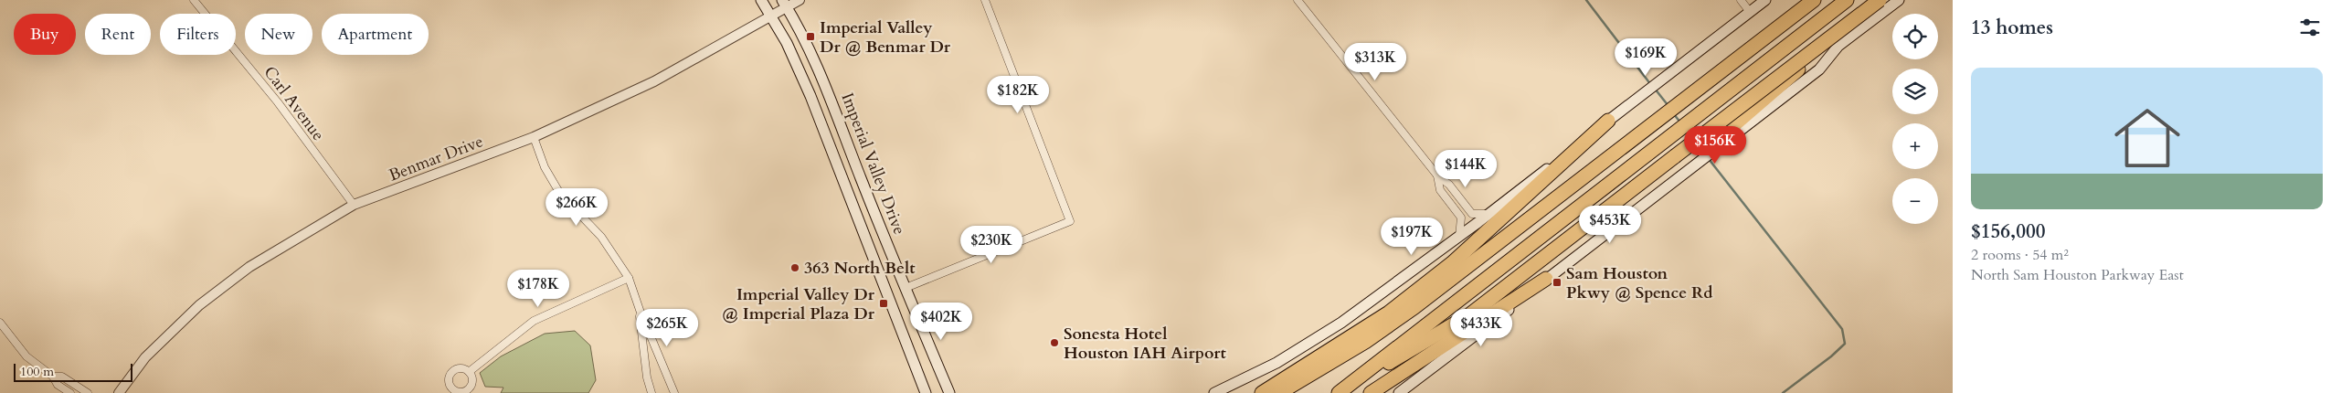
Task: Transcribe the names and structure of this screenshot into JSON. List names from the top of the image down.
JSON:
{
  "streets": {
    "main road": ["Imperial Valley Drive"],
    "street": ["Carl Avenue", "Benmar Drive"]
  },
  "crossings": [
    ["Carl Avenue", "Benmar Drive"],
    ["Benmar Drive", "Imperial Valley Drive"]
  ],
  "places": {
    "transit": ["Imperial Valley Dr @ Benmar Dr", "Sam Houston Pkwy @ Spence Rd", "Imperial Valley Dr @ Imperial Plaza Dr"],
    "other": ["363 North Belt", "Sonesta Hotel Houston IAH Airport"]
  },
  "scale_bar": "100 m",
  "page": {
    "heading": "13 homes",
    "map_buttons": ["+", "−"],
    "chip": [
      "Buy",
      "Rent",
      "Filters",
      "New",
      "Apartment"
    ],
    "price": [
      "$169K",
      "$313K",
      "$182K",
      "$156K",
      "$144K",
      "$266K",
      "$453K",
      "$197K",
      "$230K",
      "$178K",
      "$402K",
      "$265K",
      "$433K"
    ],
    "list": [
      {
        "name": "$156,000",
        "note": "2 rooms · 54 m² · North Sam Houston Parkway East"
      }
    ],
    "scale": "100 m"
  }
}
